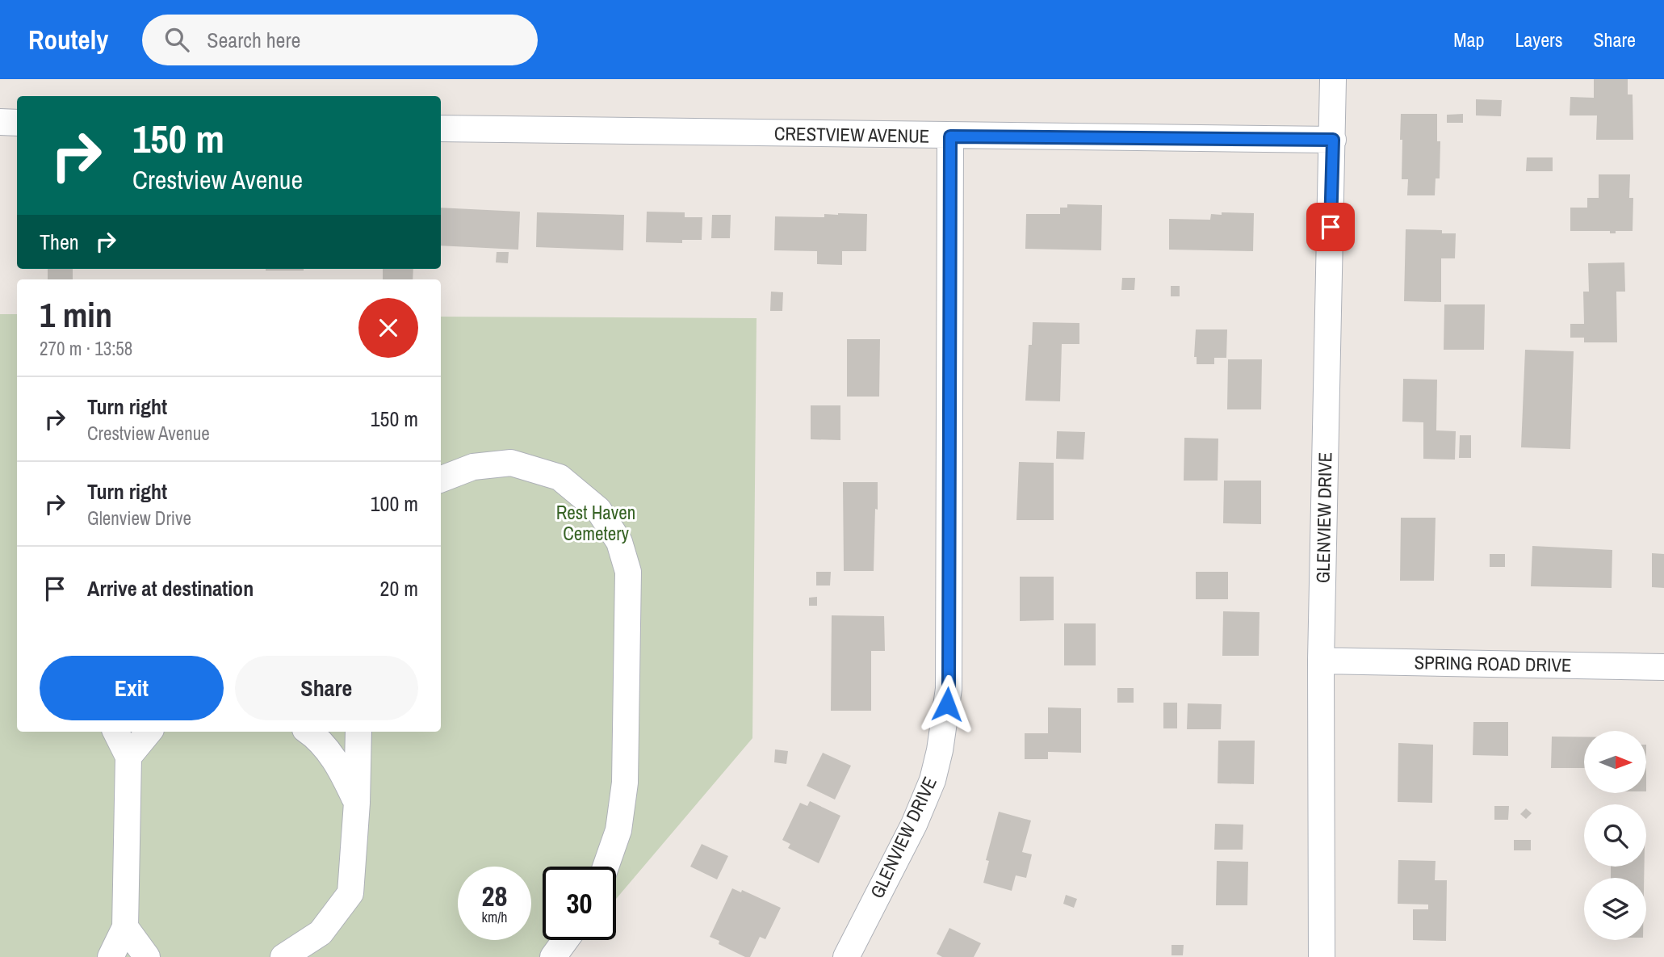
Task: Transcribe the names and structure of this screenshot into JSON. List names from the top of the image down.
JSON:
{
  "streets": {
    "street": ["CRESTVIEW AVENUE", "GLENVIEW DRIVE", "SPRING ROAD DRIVE"]
  },
  "crossings": [
    ["CRESTVIEW AVENUE", "GLENVIEW DRIVE"],
    ["GLENVIEW DRIVE", "SPRING ROAD DRIVE"]
  ],
  "parks": ["Rest Haven Cemetery"],
  "north": "right",
  "page": {
    "header": "Routely",
    "search": "Search here",
    "nav": ["Map", "Layers", "Share"],
    "turn": ["150 m", "Crestview Avenue"],
    "then": "Then",
    "heading": ["1 min", "270 m · 13:58"],
    "list": [
      {
        "name": "Turn right",
        "note": "Crestview Avenue",
        "value": "150 m"
      },
      {
        "name": "Turn right",
        "note": "Glenview Drive",
        "value": "100 m"
      },
      {
        "name": "Arrive at destination",
        "value": "20 m"
      }
    ],
    "buttons": ["Exit", "Share"],
    "speed": "28 km/h",
    "limit": "30"
  }
}
